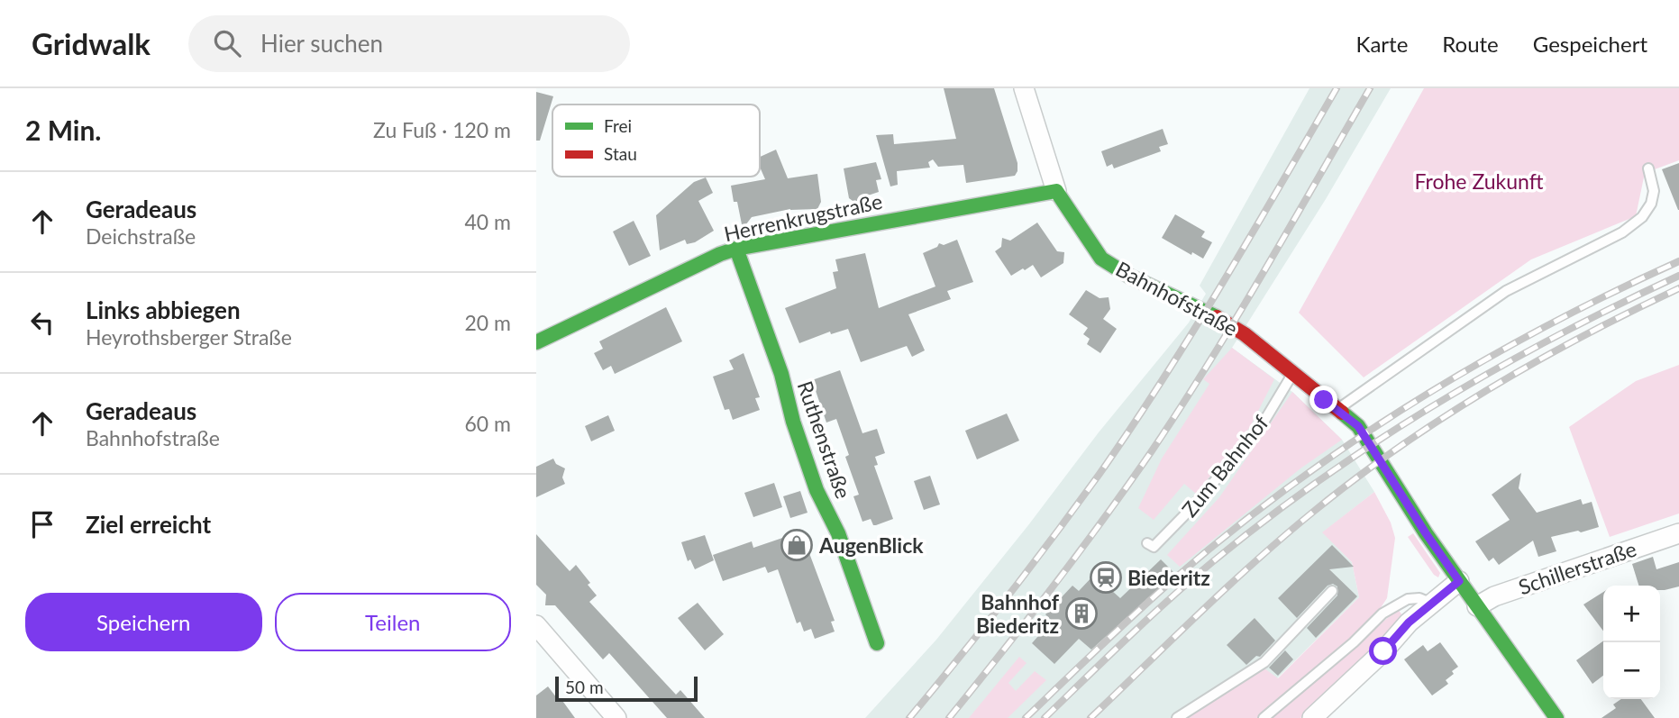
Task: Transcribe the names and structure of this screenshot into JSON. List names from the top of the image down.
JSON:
{
  "streets": {
    "street": [
      "Herrenkrugstraße",
      "Bahnhofstraße",
      "Ruthenstraße",
      "Schillerstraße"
    ],
    "lane": ["Zum Bahnhof"]
  },
  "crossings": [
    ["Herrenkrugstraße", "Bahnhofstraße"],
    ["Herrenkrugstraße", "Ruthenstraße"],
    ["Bahnhofstraße", "Zum Bahnhof"],
    ["Bahnhofstraße", "Schillerstraße"]
  ],
  "parks": ["Frohe Zukunft"],
  "places": {
    "shop": ["AugenBlick"],
    "station": ["Biederitz"],
    "building": ["Bahnhof Biederitz"]
  },
  "legend": ["Frei", "Stau"],
  "scale_bar": "50 m",
  "page": {
    "header": "Gridwalk",
    "search": "Hier suchen",
    "nav": ["Karte", "Route", "Gespeichert"],
    "heading": ["2 Min.", "Zu Fuß · 120 m"],
    "list": [
      ["Geradeaus", "Deichstraße", "40 m"],
      ["Links abbiegen", "Heyrothsberger Straße", "20 m"],
      ["Geradeaus", "Bahnhofstraße", "60 m"],
      "Ziel erreicht"
    ],
    "buttons": ["Speichern", "Teilen"],
    "map_buttons": ["+", "−"],
    "scale": "50 m"
  }
}
